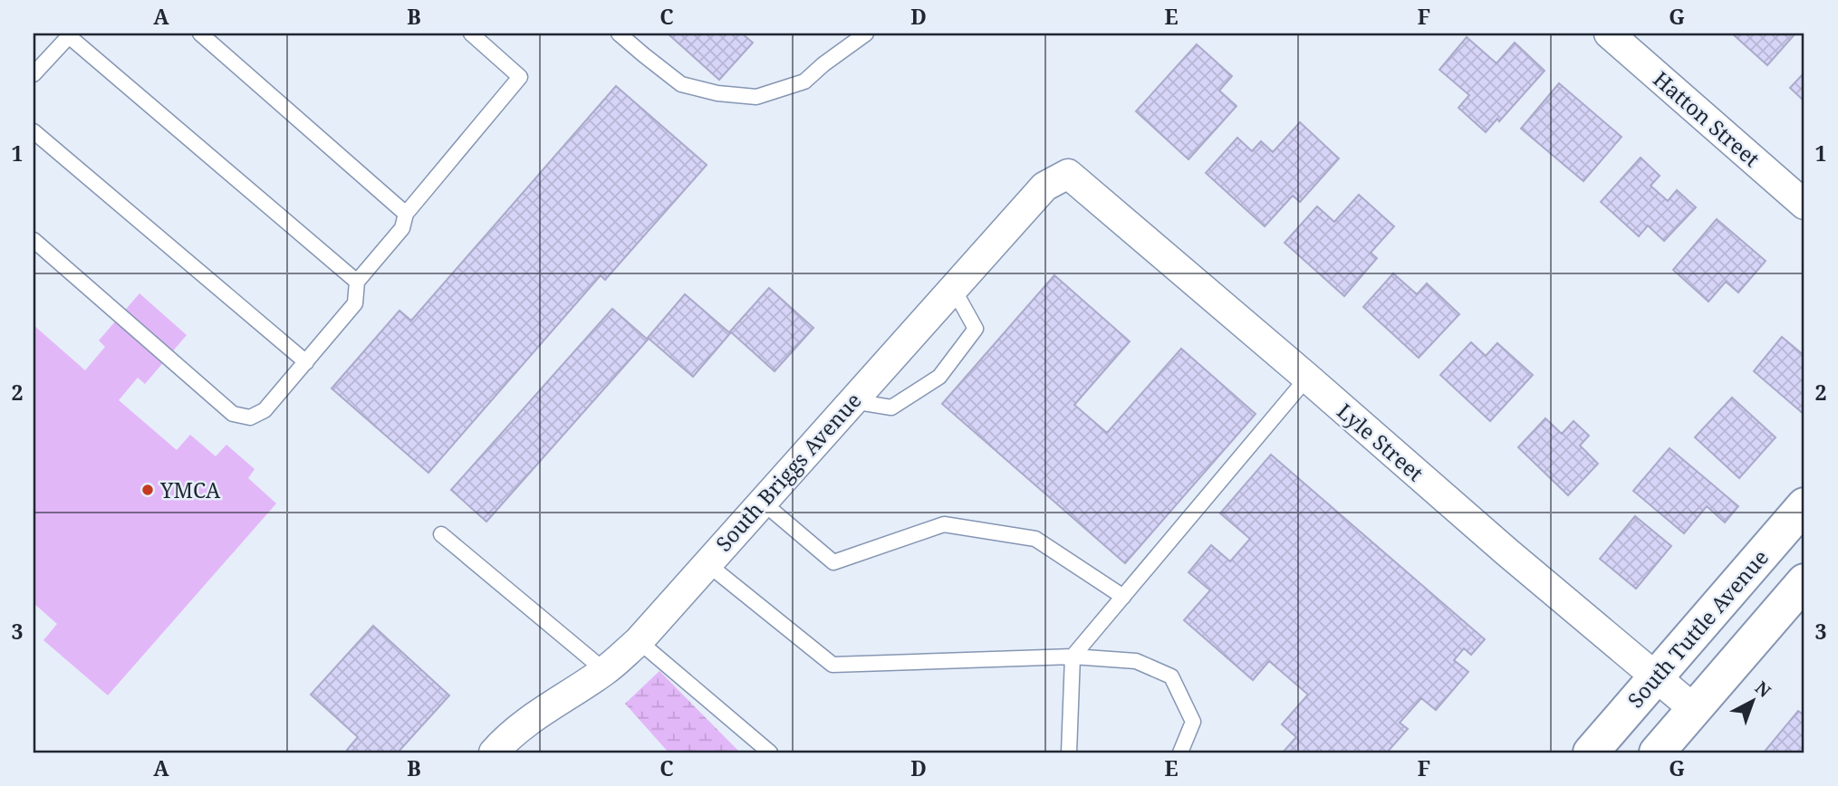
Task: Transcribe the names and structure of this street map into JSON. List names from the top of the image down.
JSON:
{
  "streets": {
    "main road": ["South Tuttle Avenue"],
    "street": ["Hatton Street", "Lyle Street", "South Briggs Avenue"]
  },
  "crossings": [
    ["Lyle Street", "South Briggs Avenue"],
    ["Lyle Street", "South Tuttle Avenue"]
  ],
  "places": ["YMCA"],
  "north": "top right",
  "grid": {
    "columns": [
      "A",
      "B",
      "C",
      "D",
      "E",
      "F",
      "G"
    ],
    "rows": ["1", "2", "3"]
  }
}
